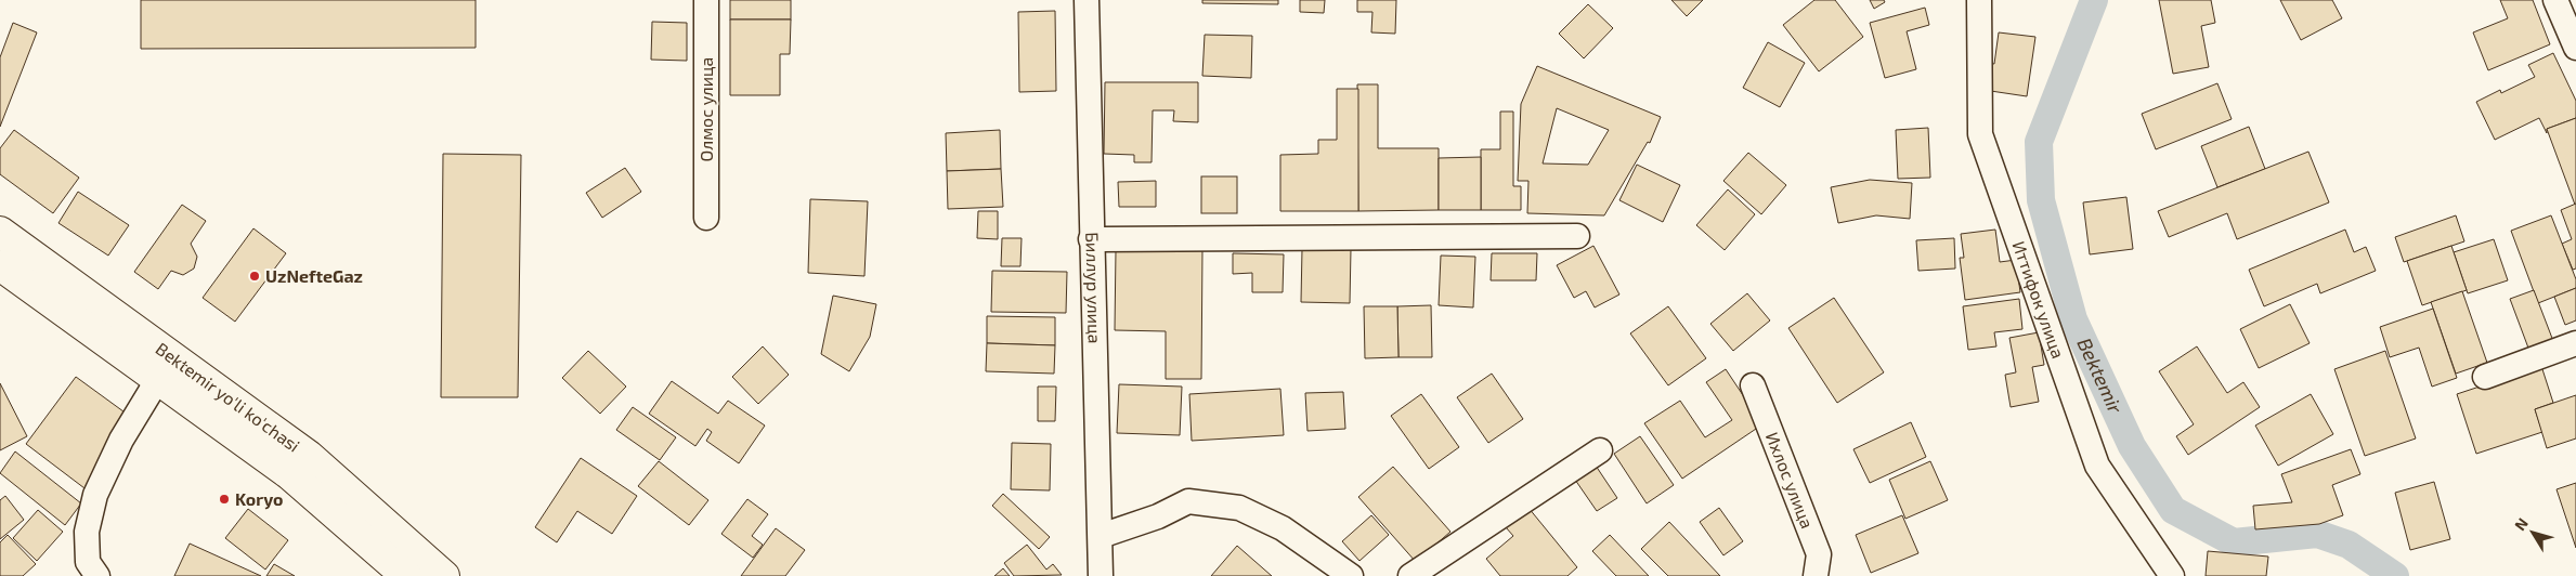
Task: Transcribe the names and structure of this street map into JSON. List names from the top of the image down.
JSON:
{
  "streets": {
    "highway": ["Bektemir yo'li ko'chasi"],
    "street": [
      "Олмос улица",
      "Биллур улица",
      "Иттифок улица",
      "Ихлос улица"
    ]
  },
  "water": ["Bektemir"],
  "places": ["UzNefteGaz", "Koryo"],
  "north": "top left"
}
